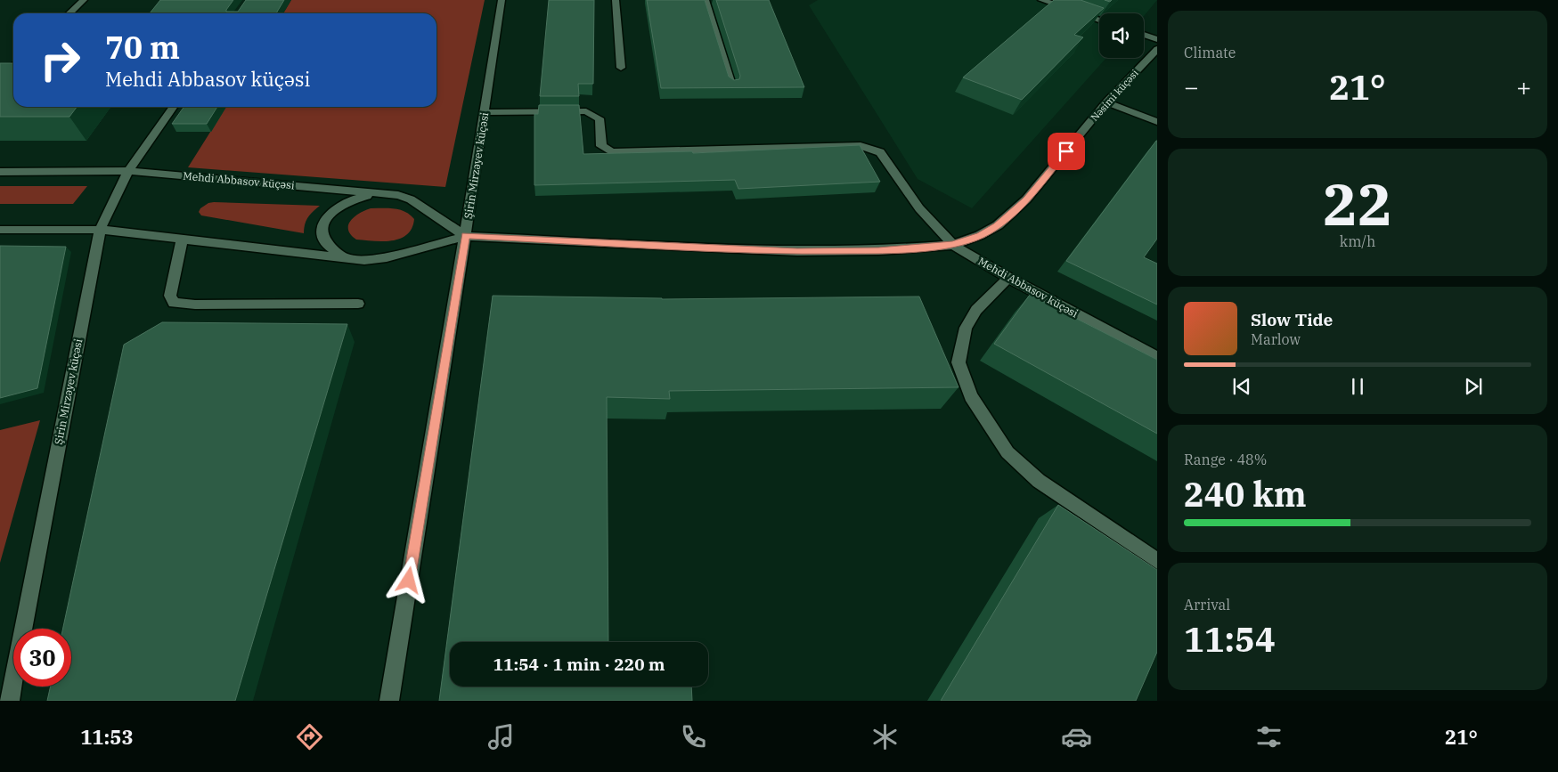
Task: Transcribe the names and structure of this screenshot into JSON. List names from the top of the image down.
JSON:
{
  "streets": {
    "street": ["Nəsimi küçəsi", "Şirin Mirzəyev küçəsi", "Mehdi Abbasov küçəsi"]
  },
  "crossings": [
    ["Nəsimi küçəsi", "Mehdi Abbasov küçəsi"],
    ["Şirin Mirzəyev küçəsi", "Mehdi Abbasov küçəsi"]
  ],
  "page": {
    "tile": [
      "Climate",
      ["22", "km/h"],
      ["Range · 48%", "240 km"],
      ["Arrival", "11:54"]
    ],
    "turn": ["70 m", "Mehdi Abbasov küçəsi"],
    "heat": ["−", "21°", "+"],
    "song": ["Slow Tide", "Marlow"],
    "limit": "30",
    "trip": "11:54 · 1 min · 220 m",
    "tabs": ["11:53", "21°"]
  }
}
